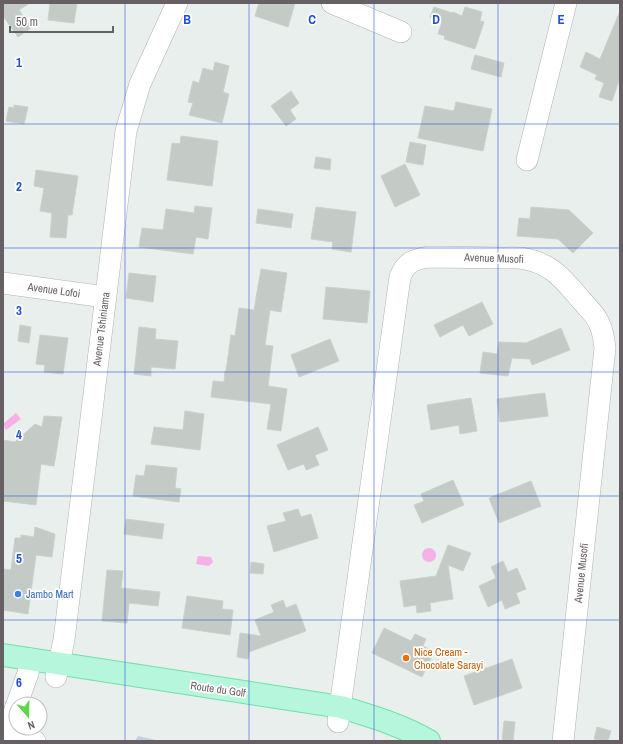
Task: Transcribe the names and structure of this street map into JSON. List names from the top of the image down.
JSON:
{
  "streets": {
    "main road": ["Route du Golf"],
    "street": ["Avenue Musofi", "Avenue Lofoi", "Avenue Tshiniama"]
  },
  "crossings": [
    ["Avenue Musofi", "Route du Golf"],
    ["Avenue Lofoi", "Avenue Tshiniama"],
    ["Avenue Tshiniama", "Route du Golf"]
  ],
  "places": ["Jambo Mart", "Nice Cream - Chocolate Sarayi"],
  "scale_bar": "50 m",
  "north": "bottom",
  "grid": {
    "columns": [
      "B",
      "C",
      "D",
      "E"
    ],
    "rows": [
      "1",
      "2",
      "3",
      "4",
      "5",
      "6"
    ]
  }
}
